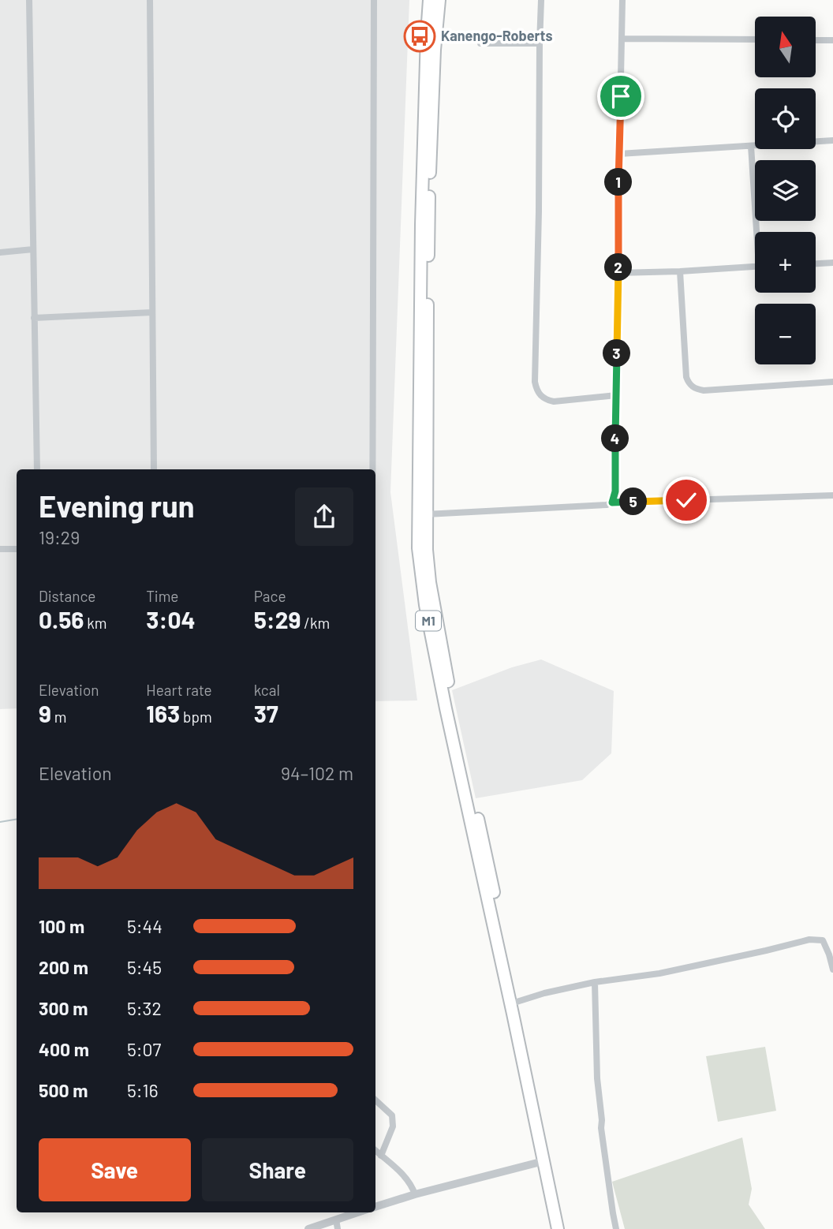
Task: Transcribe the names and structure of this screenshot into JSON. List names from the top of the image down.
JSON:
{
  "streets": {
    "highway": ["M1"]
  },
  "places": {
    "bus stop": ["Kanengo-Roberts"]
  },
  "north": "top",
  "page": {
    "map_buttons": ["+", "−"],
    "pins": [
      "1",
      "2",
      "3",
      "4",
      "5"
    ],
    "heading": ["Evening run", "19:29"],
    "stats": [
      ["Distance", "0.56 km"],
      ["Time", "3:04"],
      ["Pace", "5:29 /km"],
      ["Elevation", "9 m"],
      ["Heart rate", "163 bpm"],
      ["kcal", "37"]
    ],
    "chart": ["Elevation", "94–102 m"],
    "list": [
      {
        "name": "100 m",
        "note": "5:44"
      },
      {
        "name": "200 m",
        "note": "5:45"
      },
      {
        "name": "300 m",
        "note": "5:32"
      },
      {
        "name": "400 m",
        "note": "5:07"
      },
      {
        "name": "500 m",
        "note": "5:16"
      }
    ],
    "buttons": ["Save", "Share"]
  }
}
